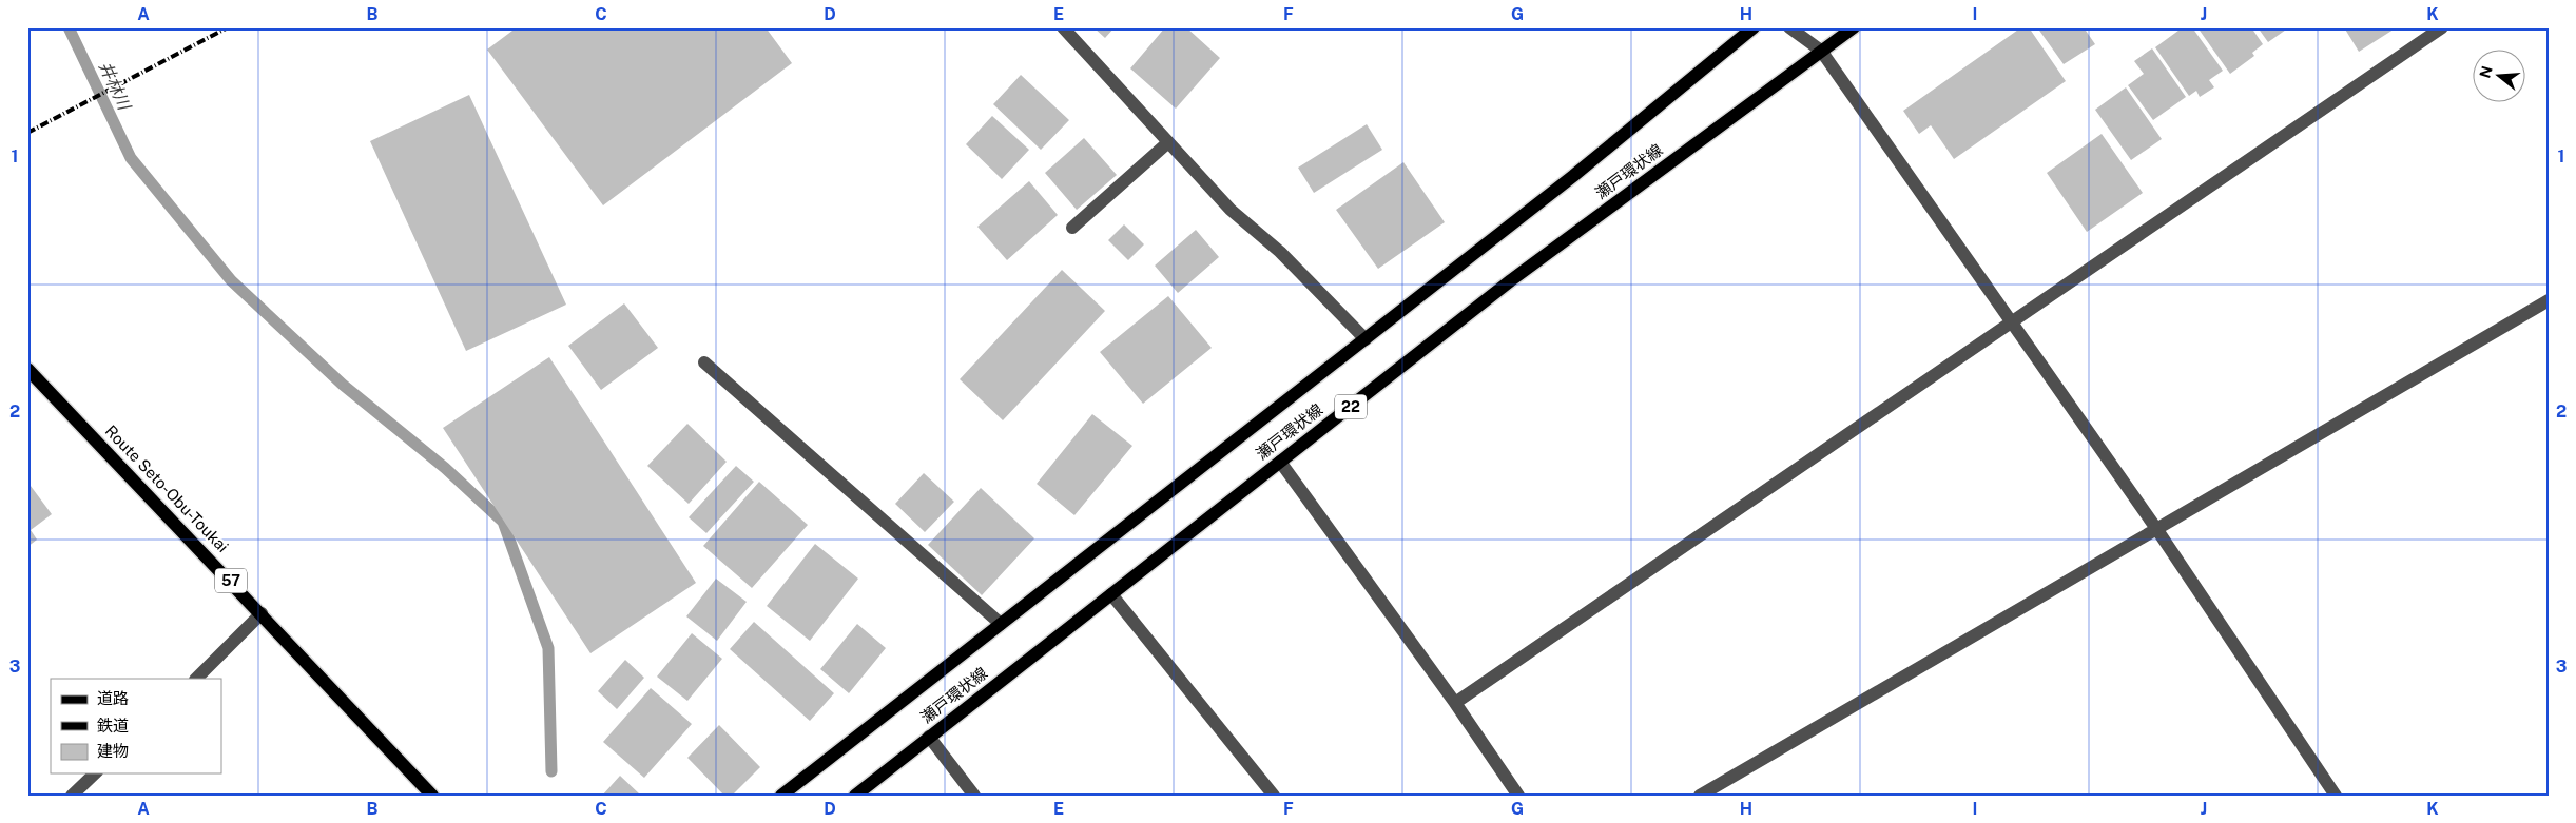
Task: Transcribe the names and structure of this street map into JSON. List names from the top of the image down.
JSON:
{
  "streets": {
    "main road": [
      "瀬戸環状線",
      "22",
      "Route Seto-Obu-Toukai",
      "57"
    ]
  },
  "water": ["井林川"],
  "legend": ["道路", "鉄道", "建物"],
  "north": "left",
  "grid": {
    "columns": [
      "A",
      "B",
      "C",
      "D",
      "E",
      "F",
      "G",
      "H",
      "I",
      "J",
      "K"
    ],
    "rows": ["1", "2", "3"]
  }
}
